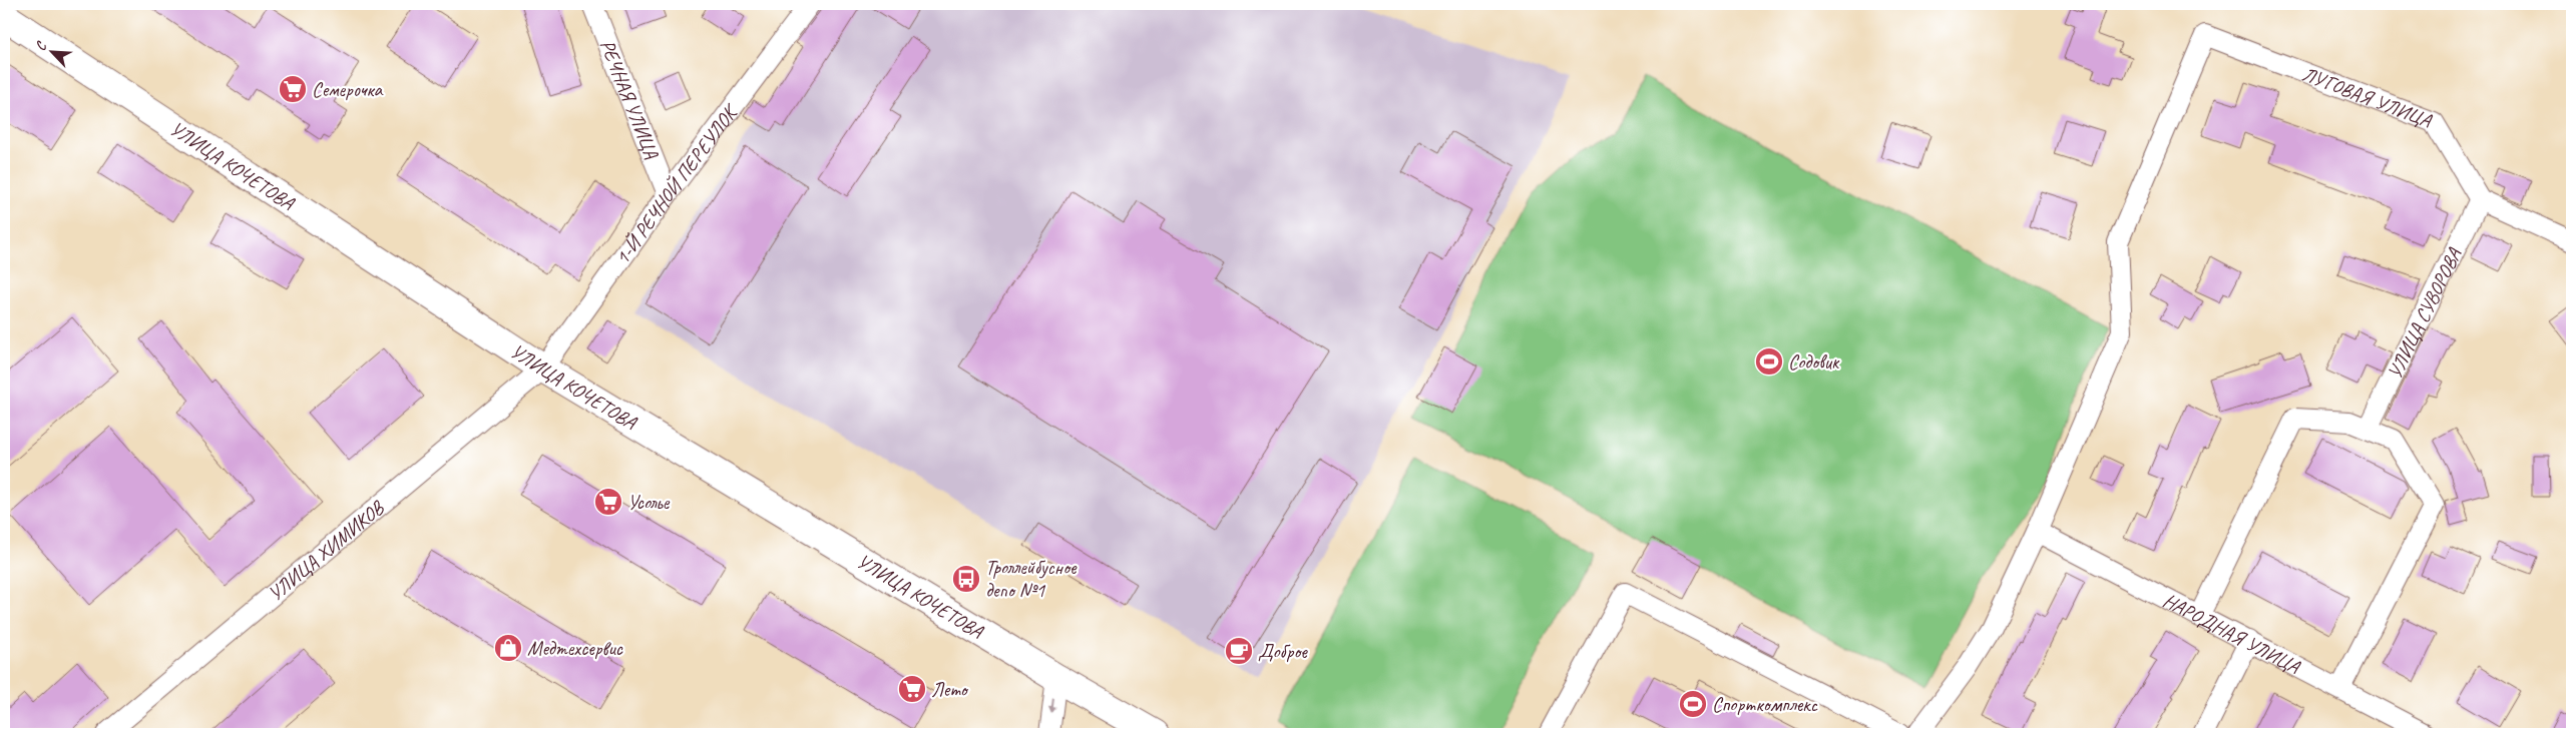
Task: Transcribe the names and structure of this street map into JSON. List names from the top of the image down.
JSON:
{
  "streets": {
    "main road": ["УЛИЦА КОЧЕТОВА"],
    "street": [
      "ЛУГОВАЯ УЛИЦА",
      "РЕЧНАЯ УЛИЦА",
      "1-Й РЕЧНОЙ ПЕРЕУЛОК",
      "УЛИЦА СУВОРОВА",
      "УЛИЦА ХИМИКОВ",
      "НАРОДНАЯ УЛИЦА"
    ]
  },
  "crossings": [
    ["ЛУГОВАЯ УЛИЦА", "УЛИЦА СУВОРОВА"],
    ["ЛУГОВАЯ УЛИЦА", "НАРОДНАЯ УЛИЦА"],
    ["РЕЧНАЯ УЛИЦА", "1-Й РЕЧНОЙ ПЕРЕУЛОК"],
    ["УЛИЦА КОЧЕТОВА", "1-Й РЕЧНОЙ ПЕРЕУЛОК"],
    ["УЛИЦА КОЧЕТОВА", "УЛИЦА ХИМИКОВ"],
    ["1-Й РЕЧНОЙ ПЕРЕУЛОК", "УЛИЦА ХИМИКОВ"]
  ],
  "places": {
    "supermarket": ["Семерочка", "Усолье", "Лето"],
    "sports": ["Содовик", "Спорткомплекс"],
    "bus stop": ["Троллейбусное депо №1"],
    "shop": ["Медтехсервис"],
    "cafe": ["Доброе"]
  },
  "north": "top left"
}
